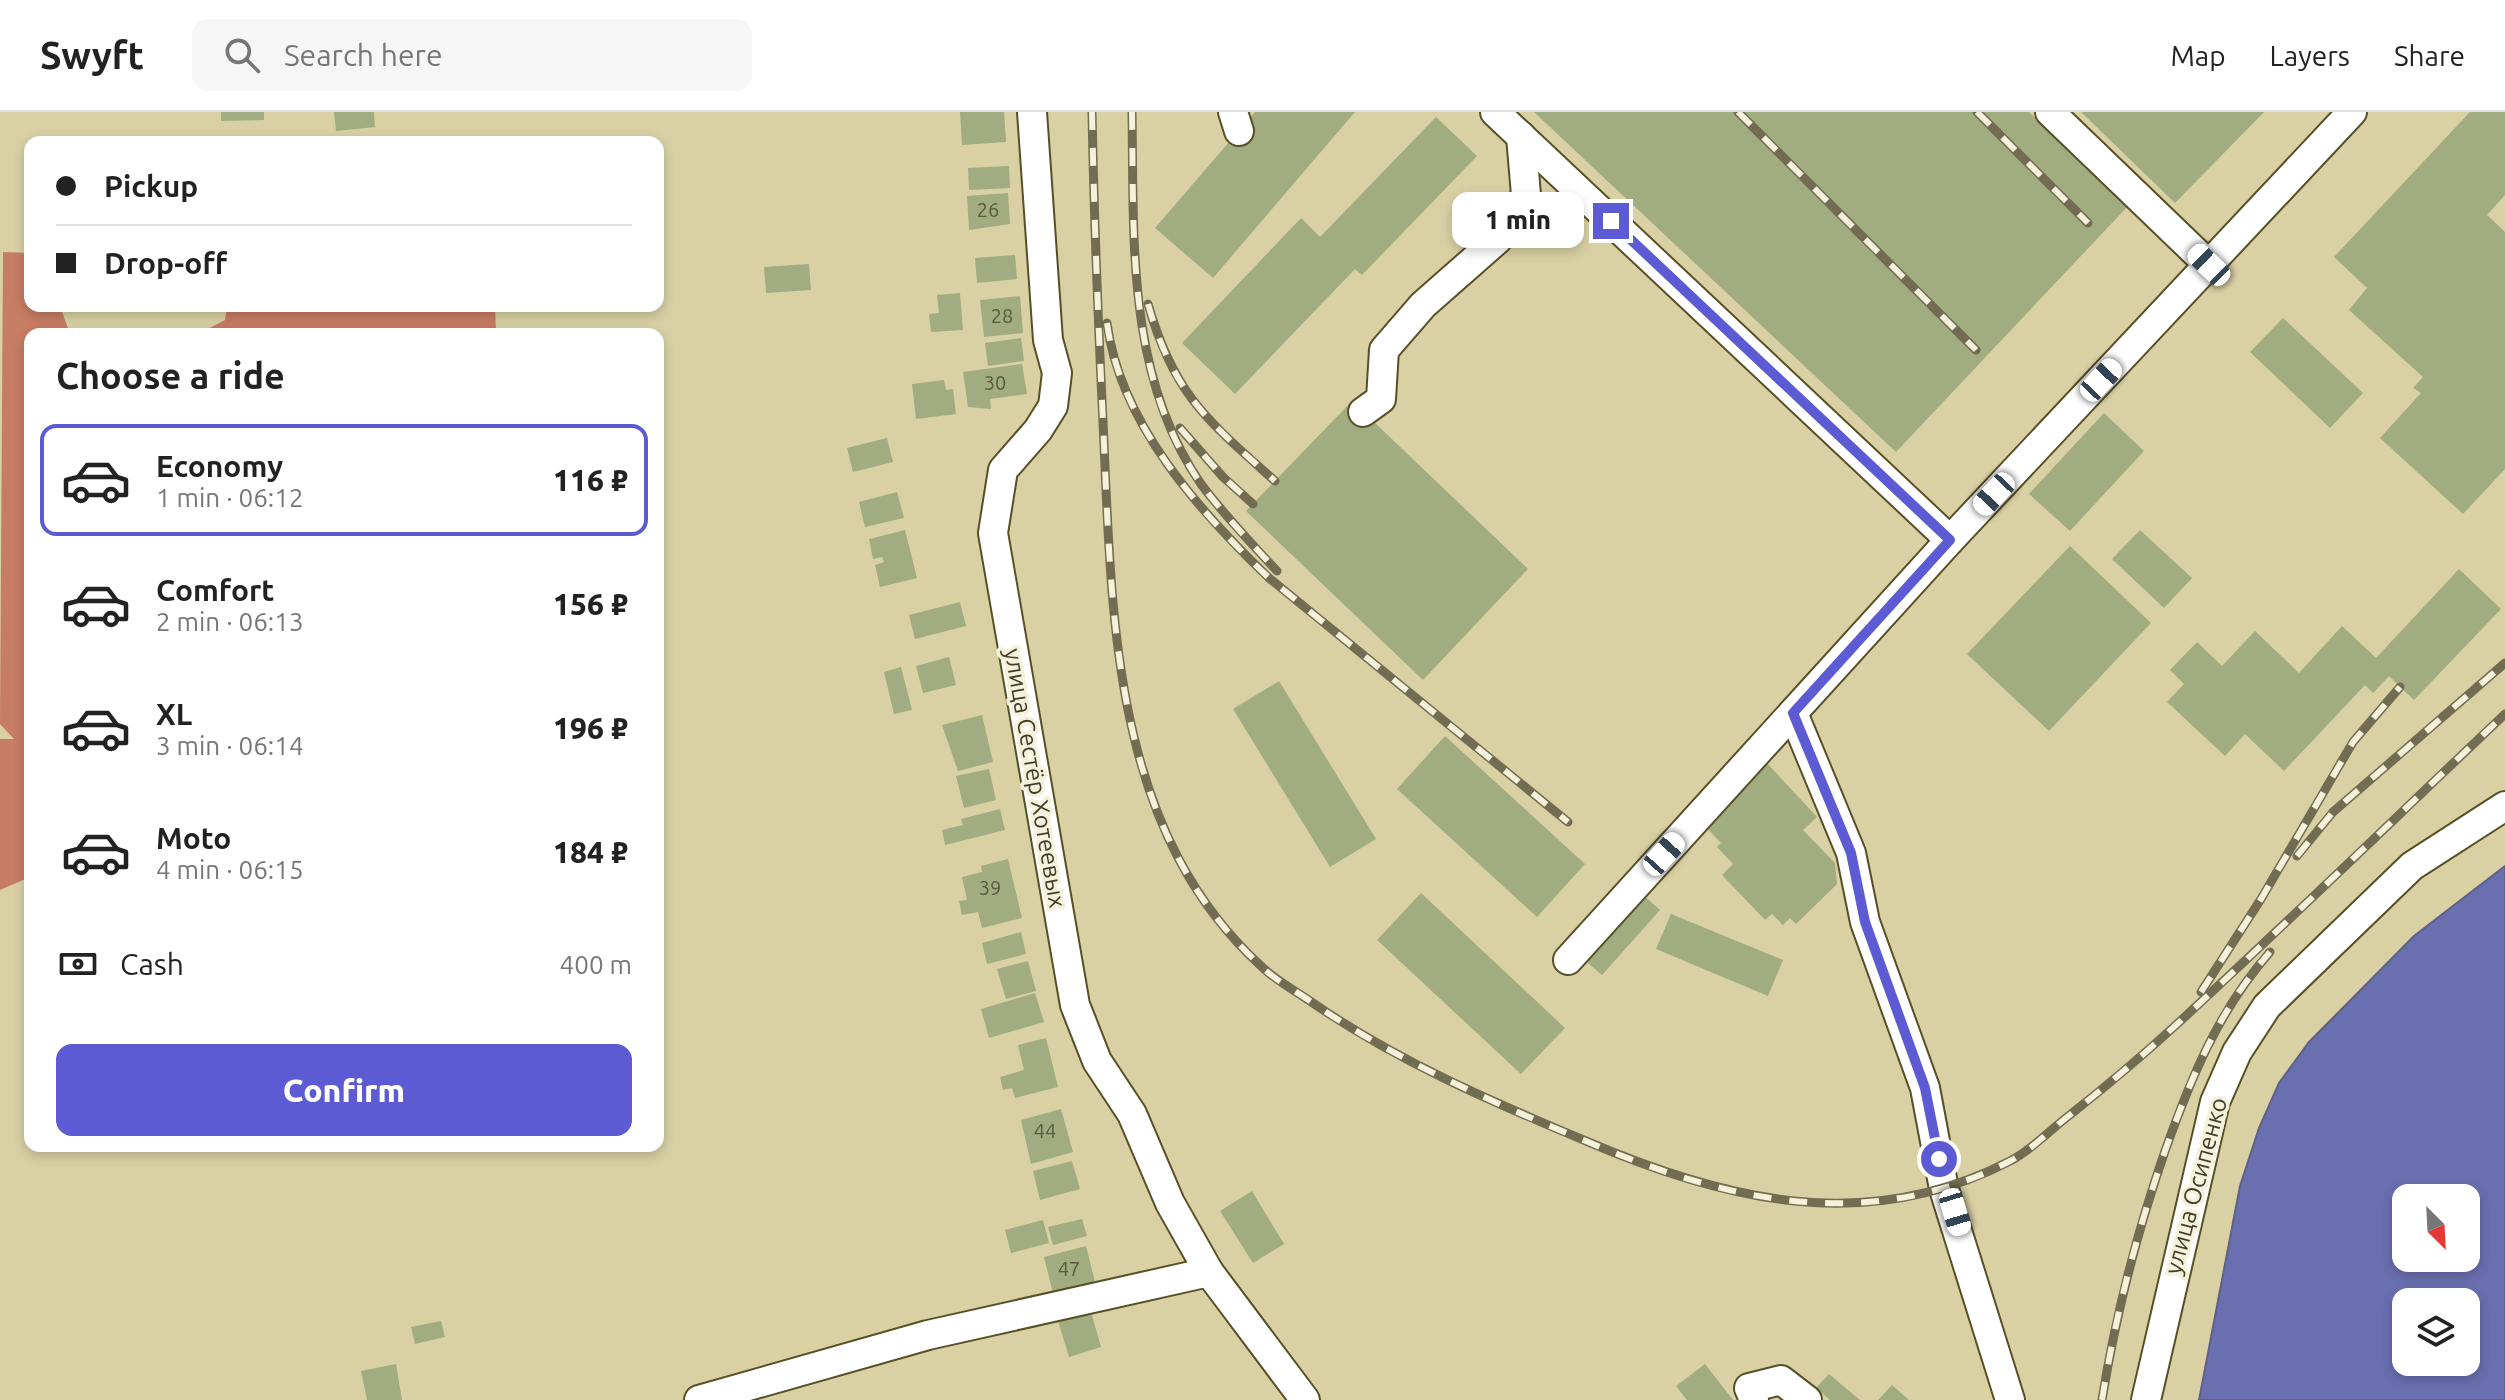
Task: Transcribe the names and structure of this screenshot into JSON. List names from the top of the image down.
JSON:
{
  "streets": {
    "street": ["улица Сестёр Хотеевых", "улица Осипенко"]
  },
  "house_numbers": [
    "26",
    "28",
    "30",
    "39",
    "44",
    "47"
  ],
  "north": "bottom right",
  "page": {
    "header": "Swyft",
    "search": "Search here",
    "nav": ["Map", "Layers", "Share"],
    "banner": ["Pickup", "Drop-off"],
    "bubble": "1 min",
    "heading": "Choose a ride",
    "list": [
      {
        "name": "Economy",
        "note": "1 min · 06:12",
        "value": "116 ₽"
      },
      {
        "name": "Comfort",
        "note": "2 min · 06:13",
        "value": "156 ₽"
      },
      {
        "name": "XL",
        "note": "3 min · 06:14",
        "value": "196 ₽"
      },
      {
        "name": "Moto",
        "note": "4 min · 06:15",
        "value": "184 ₽"
      }
    ],
    "pay": ["Cash", "400 m"],
    "buttons": "Confirm"
  }
}
